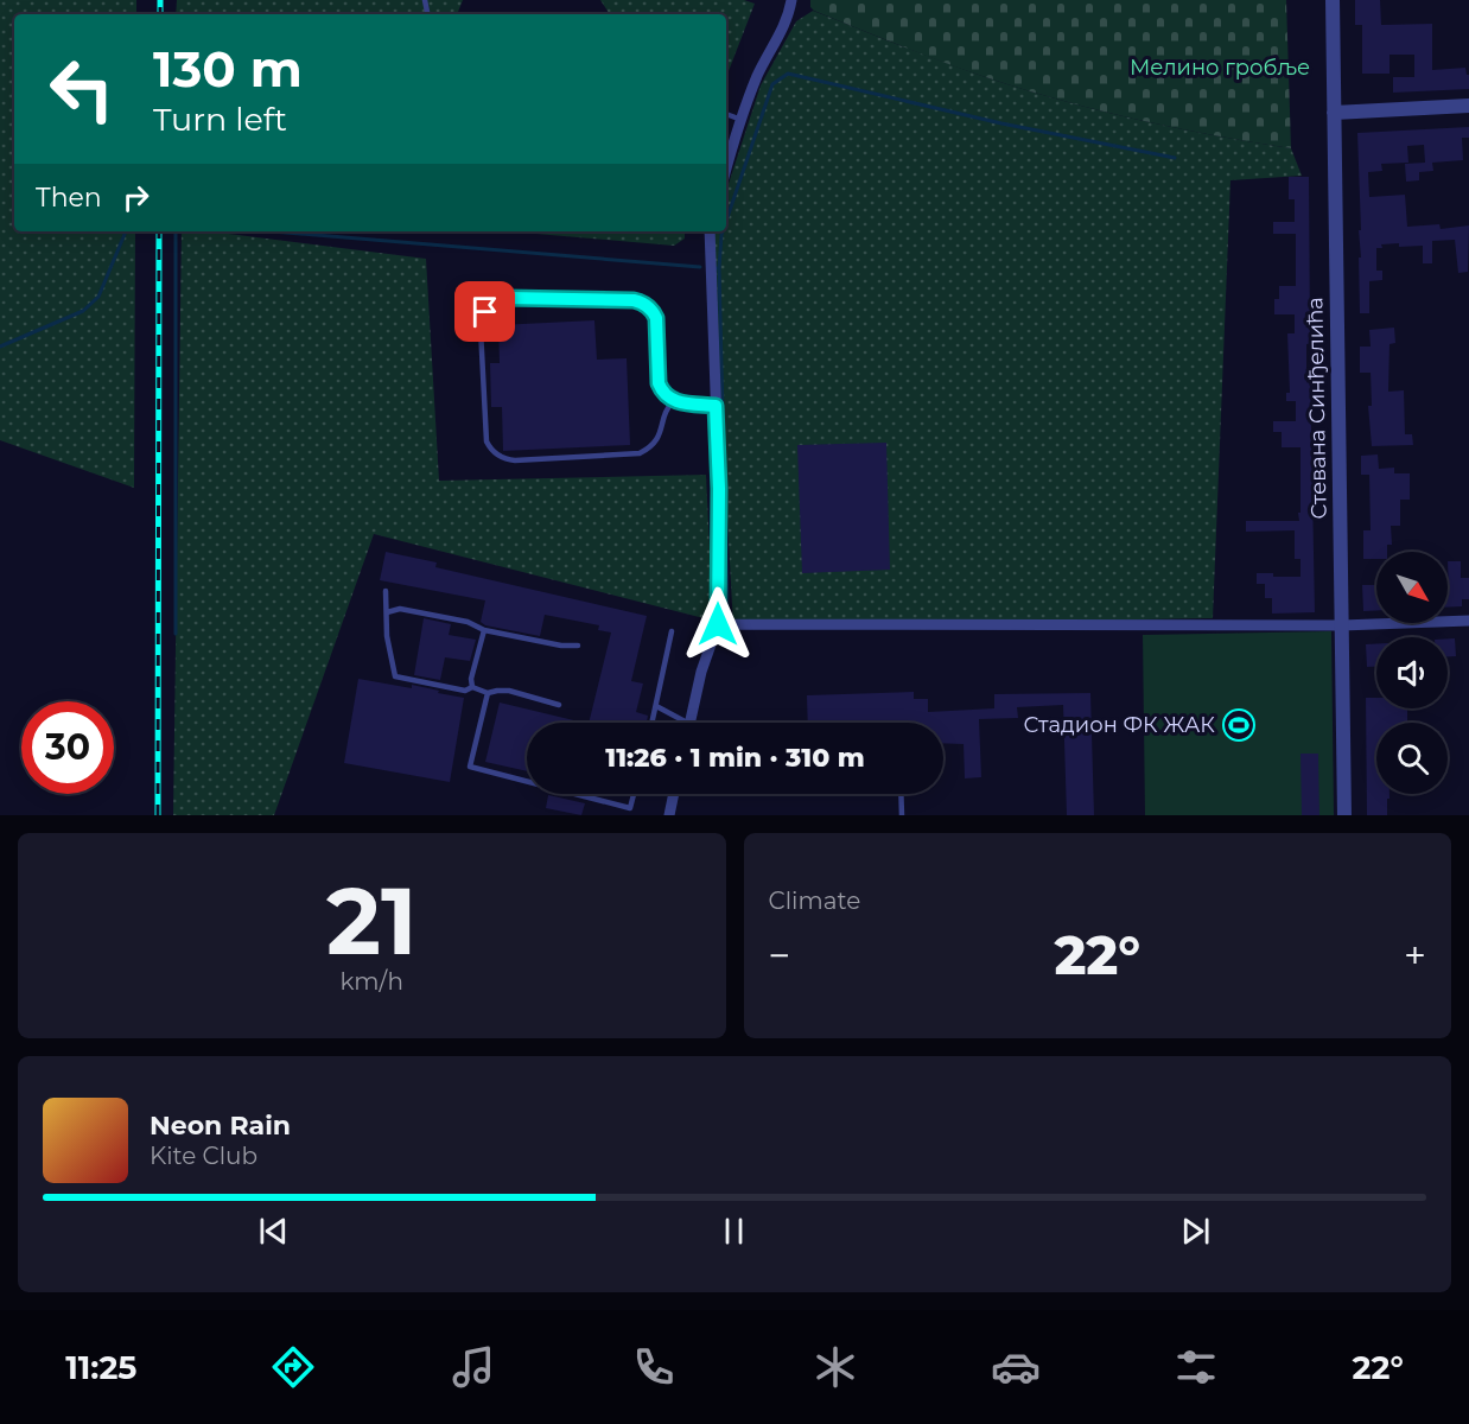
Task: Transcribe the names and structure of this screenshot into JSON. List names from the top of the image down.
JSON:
{
  "streets": {
    "street": ["Стевана Синђелића"]
  },
  "parks": ["Мелино гробље"],
  "places": {
    "sports": ["Стадион ФК ЖАК"]
  },
  "north": "bottom right",
  "page": {
    "turn": ["130 m", "Turn left"],
    "then": "Then",
    "limit": "30",
    "trip": "11:26 · 1 min · 310 m",
    "tile": [
      ["21", "km/h"],
      "Climate"
    ],
    "heat": ["−", "22°", "+"],
    "song": ["Neon Rain", "Kite Club"],
    "tabs": ["11:25", "22°"]
  }
}
